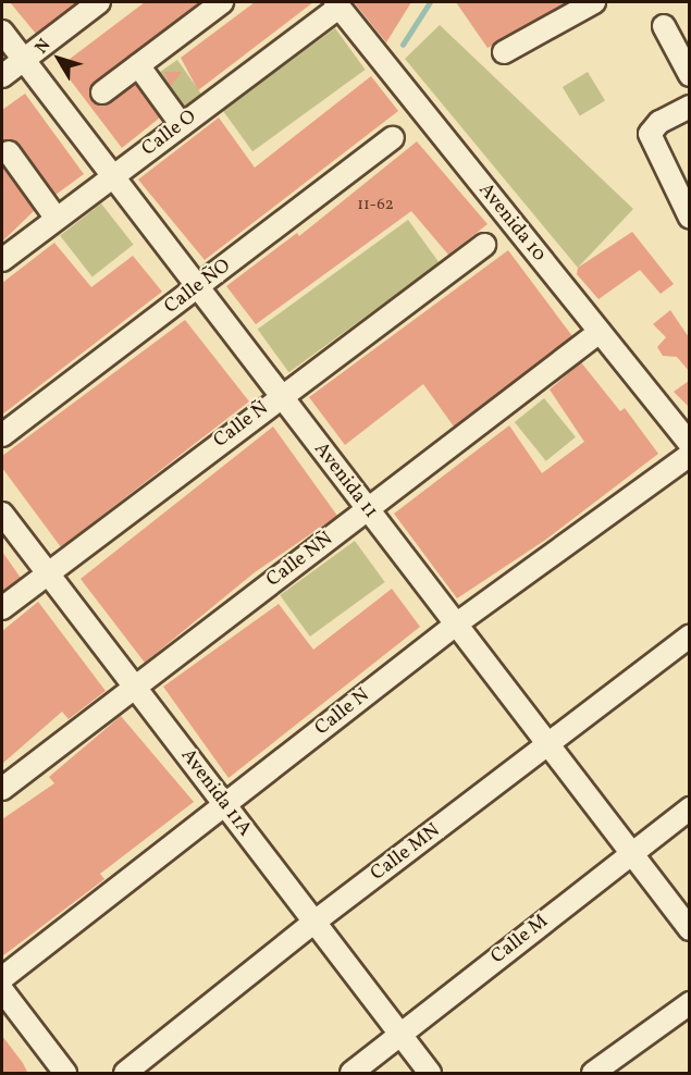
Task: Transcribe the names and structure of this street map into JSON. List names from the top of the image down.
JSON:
{
  "streets": {
    "street": [
      "Calle O",
      "Avenida 10",
      "Calle ÑO",
      "Calle Ñ",
      "Avenida 11",
      "Calle NÑ",
      "Calle N",
      "Avenida 11A",
      "Calle MN",
      "Calle M"
    ]
  },
  "crossings": [
    ["Calle O", "Avenida 10"],
    ["Calle O", "Avenida 11"],
    ["Avenida 10", "Calle NÑ"],
    ["Calle ÑO", "Avenida 11"],
    ["Calle Ñ", "Avenida 11"],
    ["Calle Ñ", "Avenida 11A"],
    ["Avenida 11", "Calle NÑ"],
    ["Avenida 11", "Calle N"],
    ["Avenida 11", "Calle MN"],
    ["Avenida 11", "Calle M"],
    ["Calle NÑ", "Avenida 11A"],
    ["Calle N", "Avenida 11A"],
    ["Avenida 11A", "Calle MN"],
    ["Avenida 11A", "Calle M"]
  ],
  "house_numbers": ["11-62"],
  "north": "top left"
}
